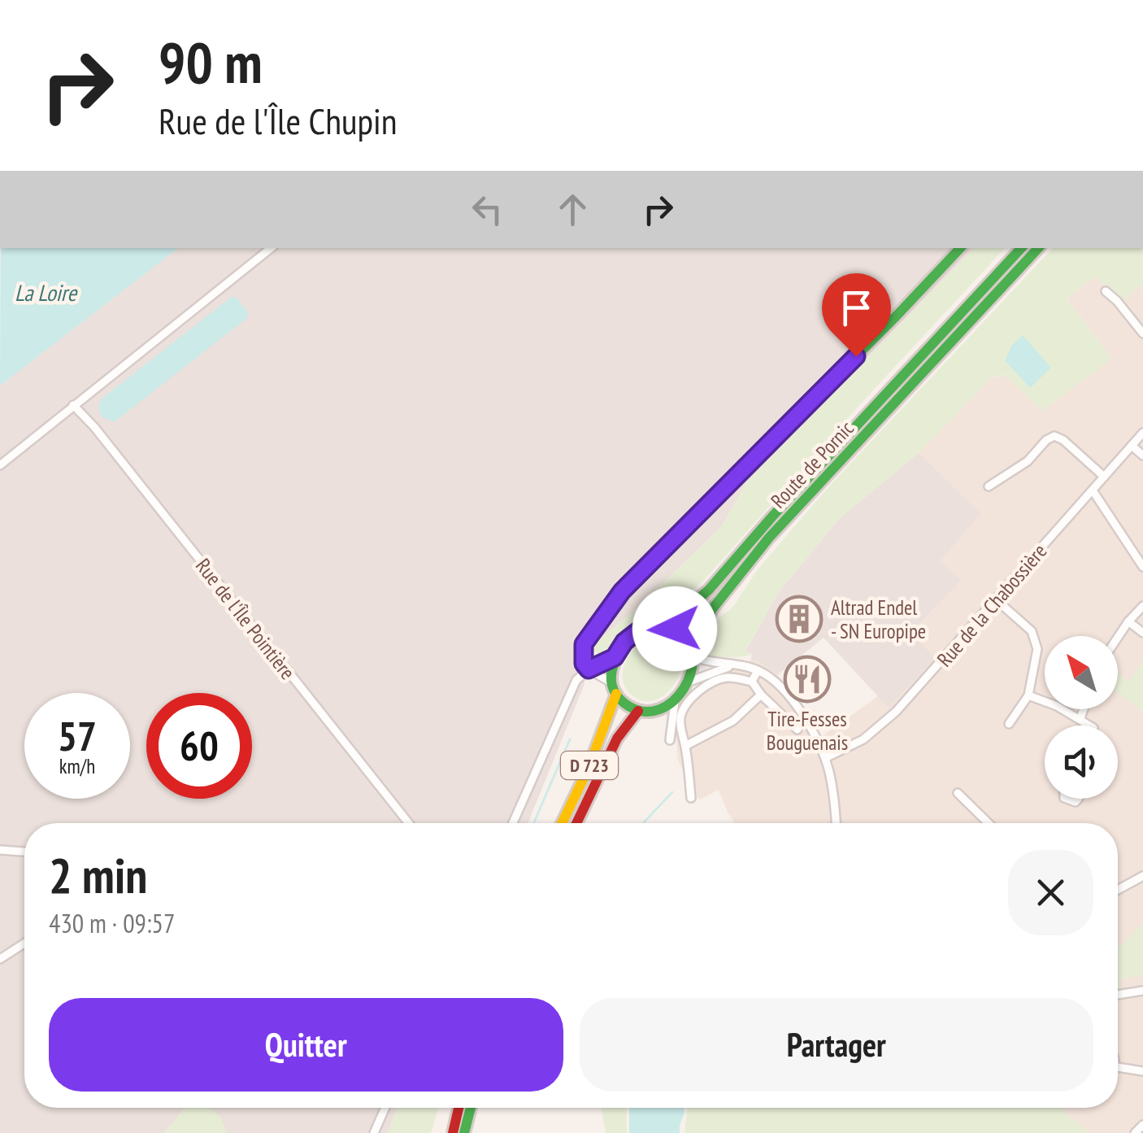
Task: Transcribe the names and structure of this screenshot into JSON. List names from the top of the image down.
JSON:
{
  "streets": {
    "main road": ["Route de Pornic", "D 723"],
    "street": ["Rue de la Chabossière", "Rue de l'Île Pointière"]
  },
  "crossings": [
    ["Route de Pornic", "D 723"]
  ],
  "water": ["La Loire"],
  "places": {
    "building": ["Altrad Endel - SN Europipe"],
    "restaurant": ["Tire-Fesses Bouguenais"]
  },
  "north": "top left",
  "page": {
    "turn": ["90 m", "Rue de l'Île Chupin"],
    "speed": "57 km/h",
    "limit": "60",
    "heading": ["2 min", "430 m · 09:57"],
    "buttons": ["Quitter", "Partager"]
  }
}
